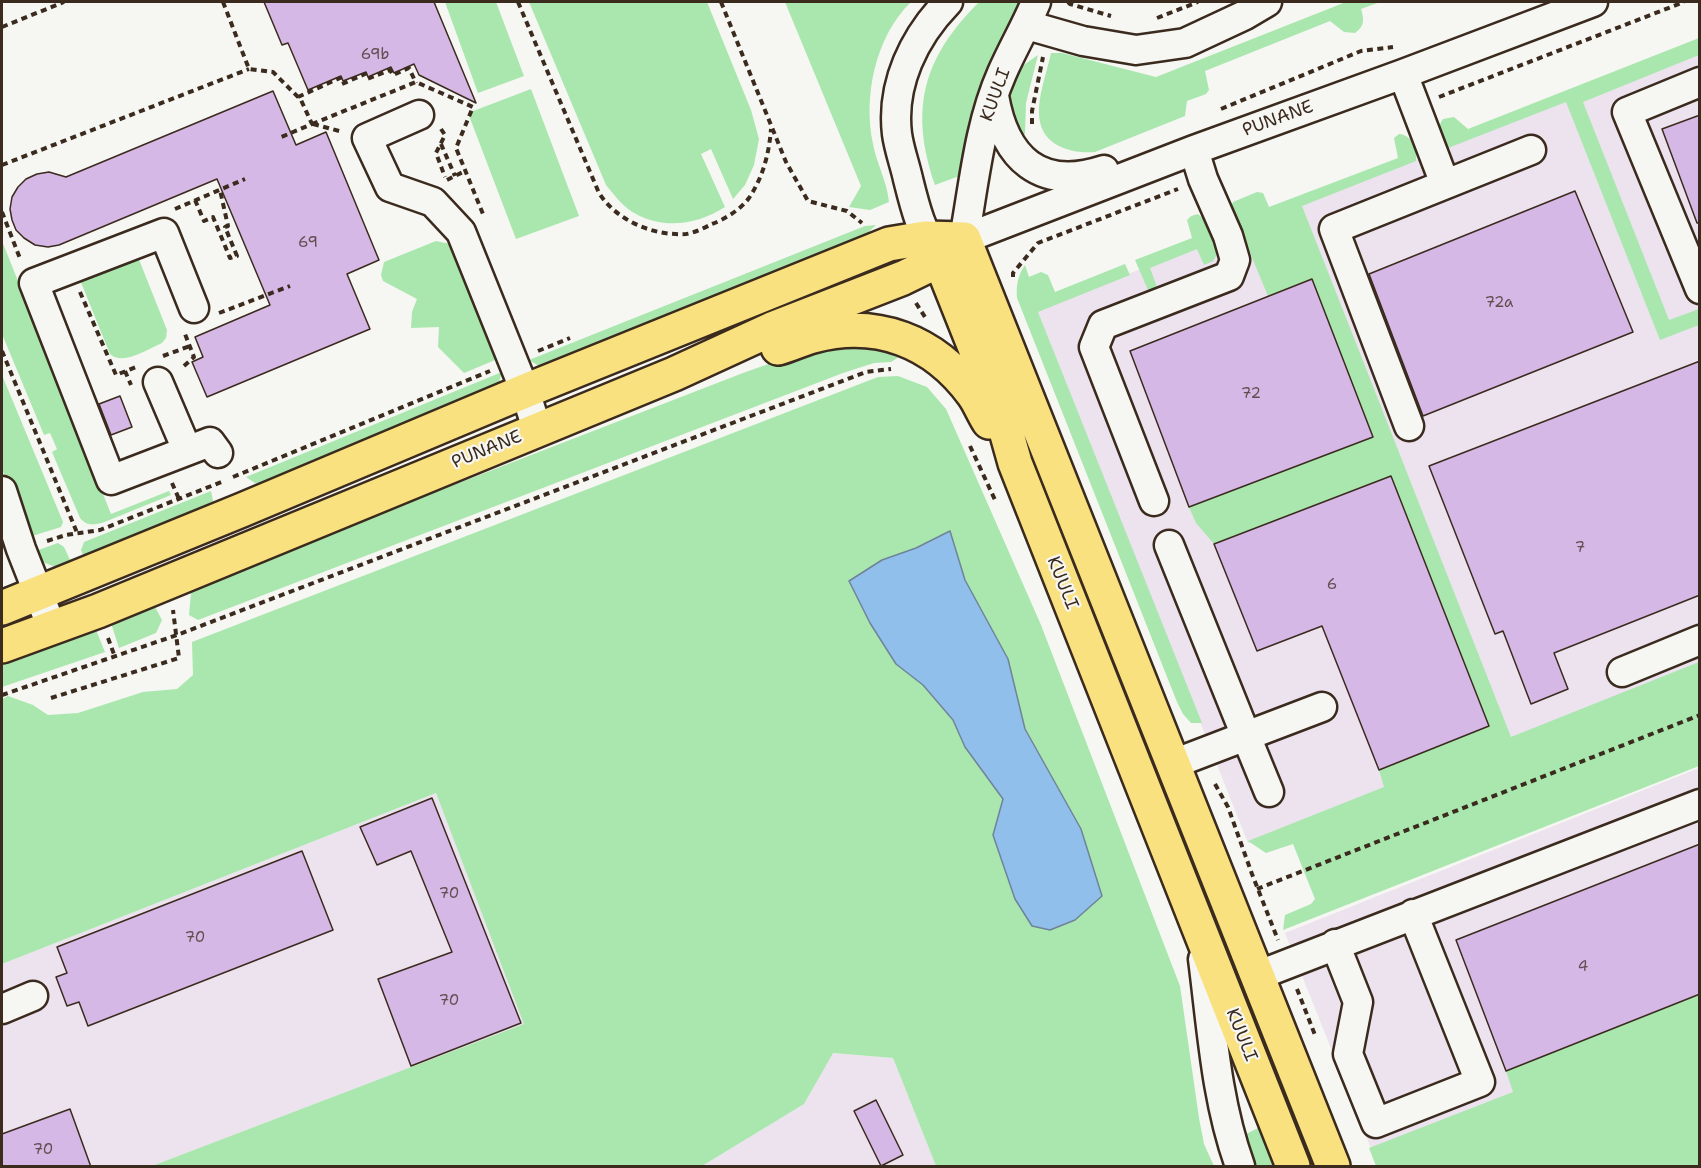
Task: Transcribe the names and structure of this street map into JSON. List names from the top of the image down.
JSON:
{
  "streets": {
    "main road": ["KUULI", "PUNANE"]
  },
  "crossings": [
    ["KUULI", "PUNANE"]
  ],
  "house_numbers": [
    "69b",
    "69",
    "72a",
    "72",
    "7",
    "6",
    "70",
    "70",
    "4",
    "70",
    "70"
  ]
}
